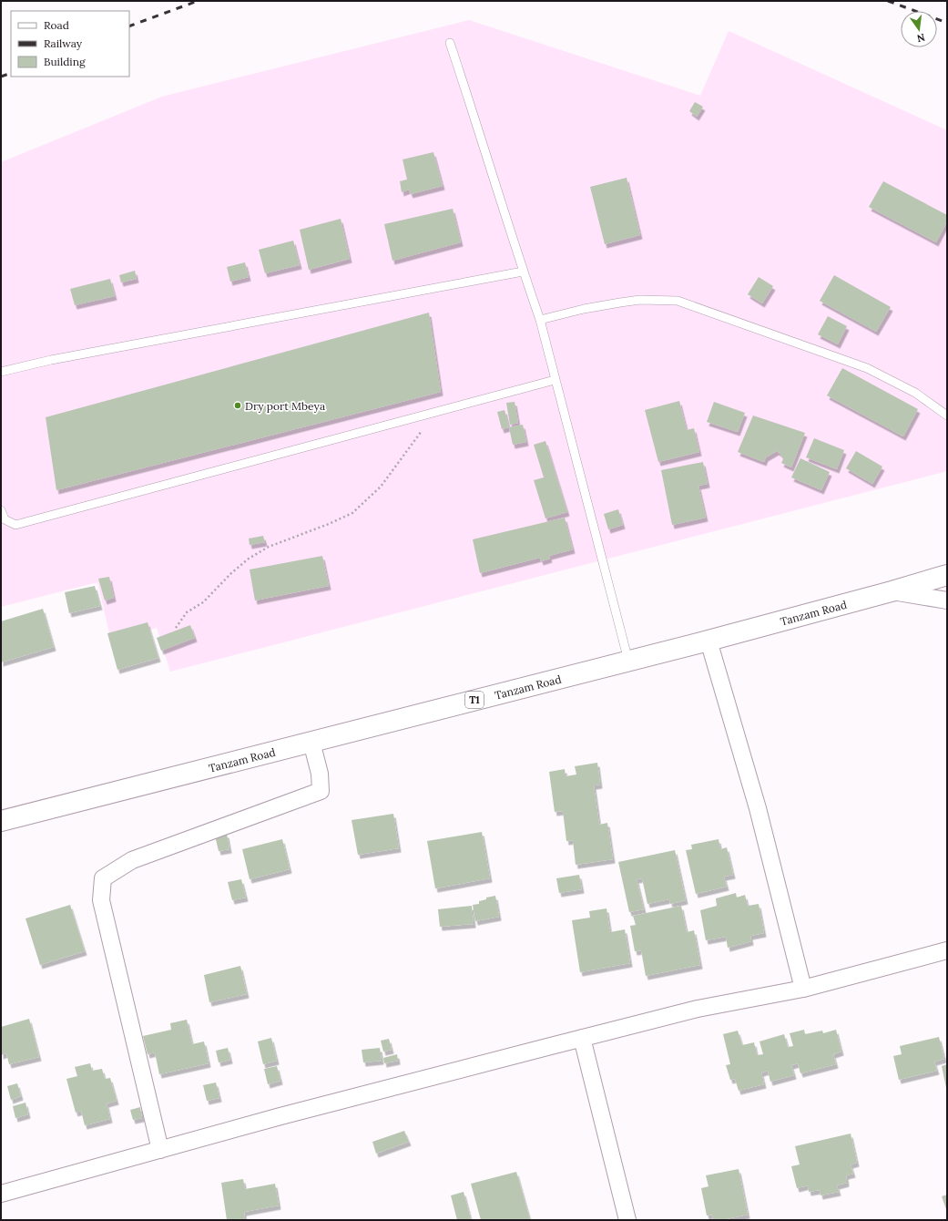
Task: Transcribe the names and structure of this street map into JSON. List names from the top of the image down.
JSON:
{
  "streets": {
    "highway": ["Tanzam Road", "T1"]
  },
  "places": ["Dry port Mbeya"],
  "legend": ["Road", "Railway", "Building"],
  "north": "bottom"
}
